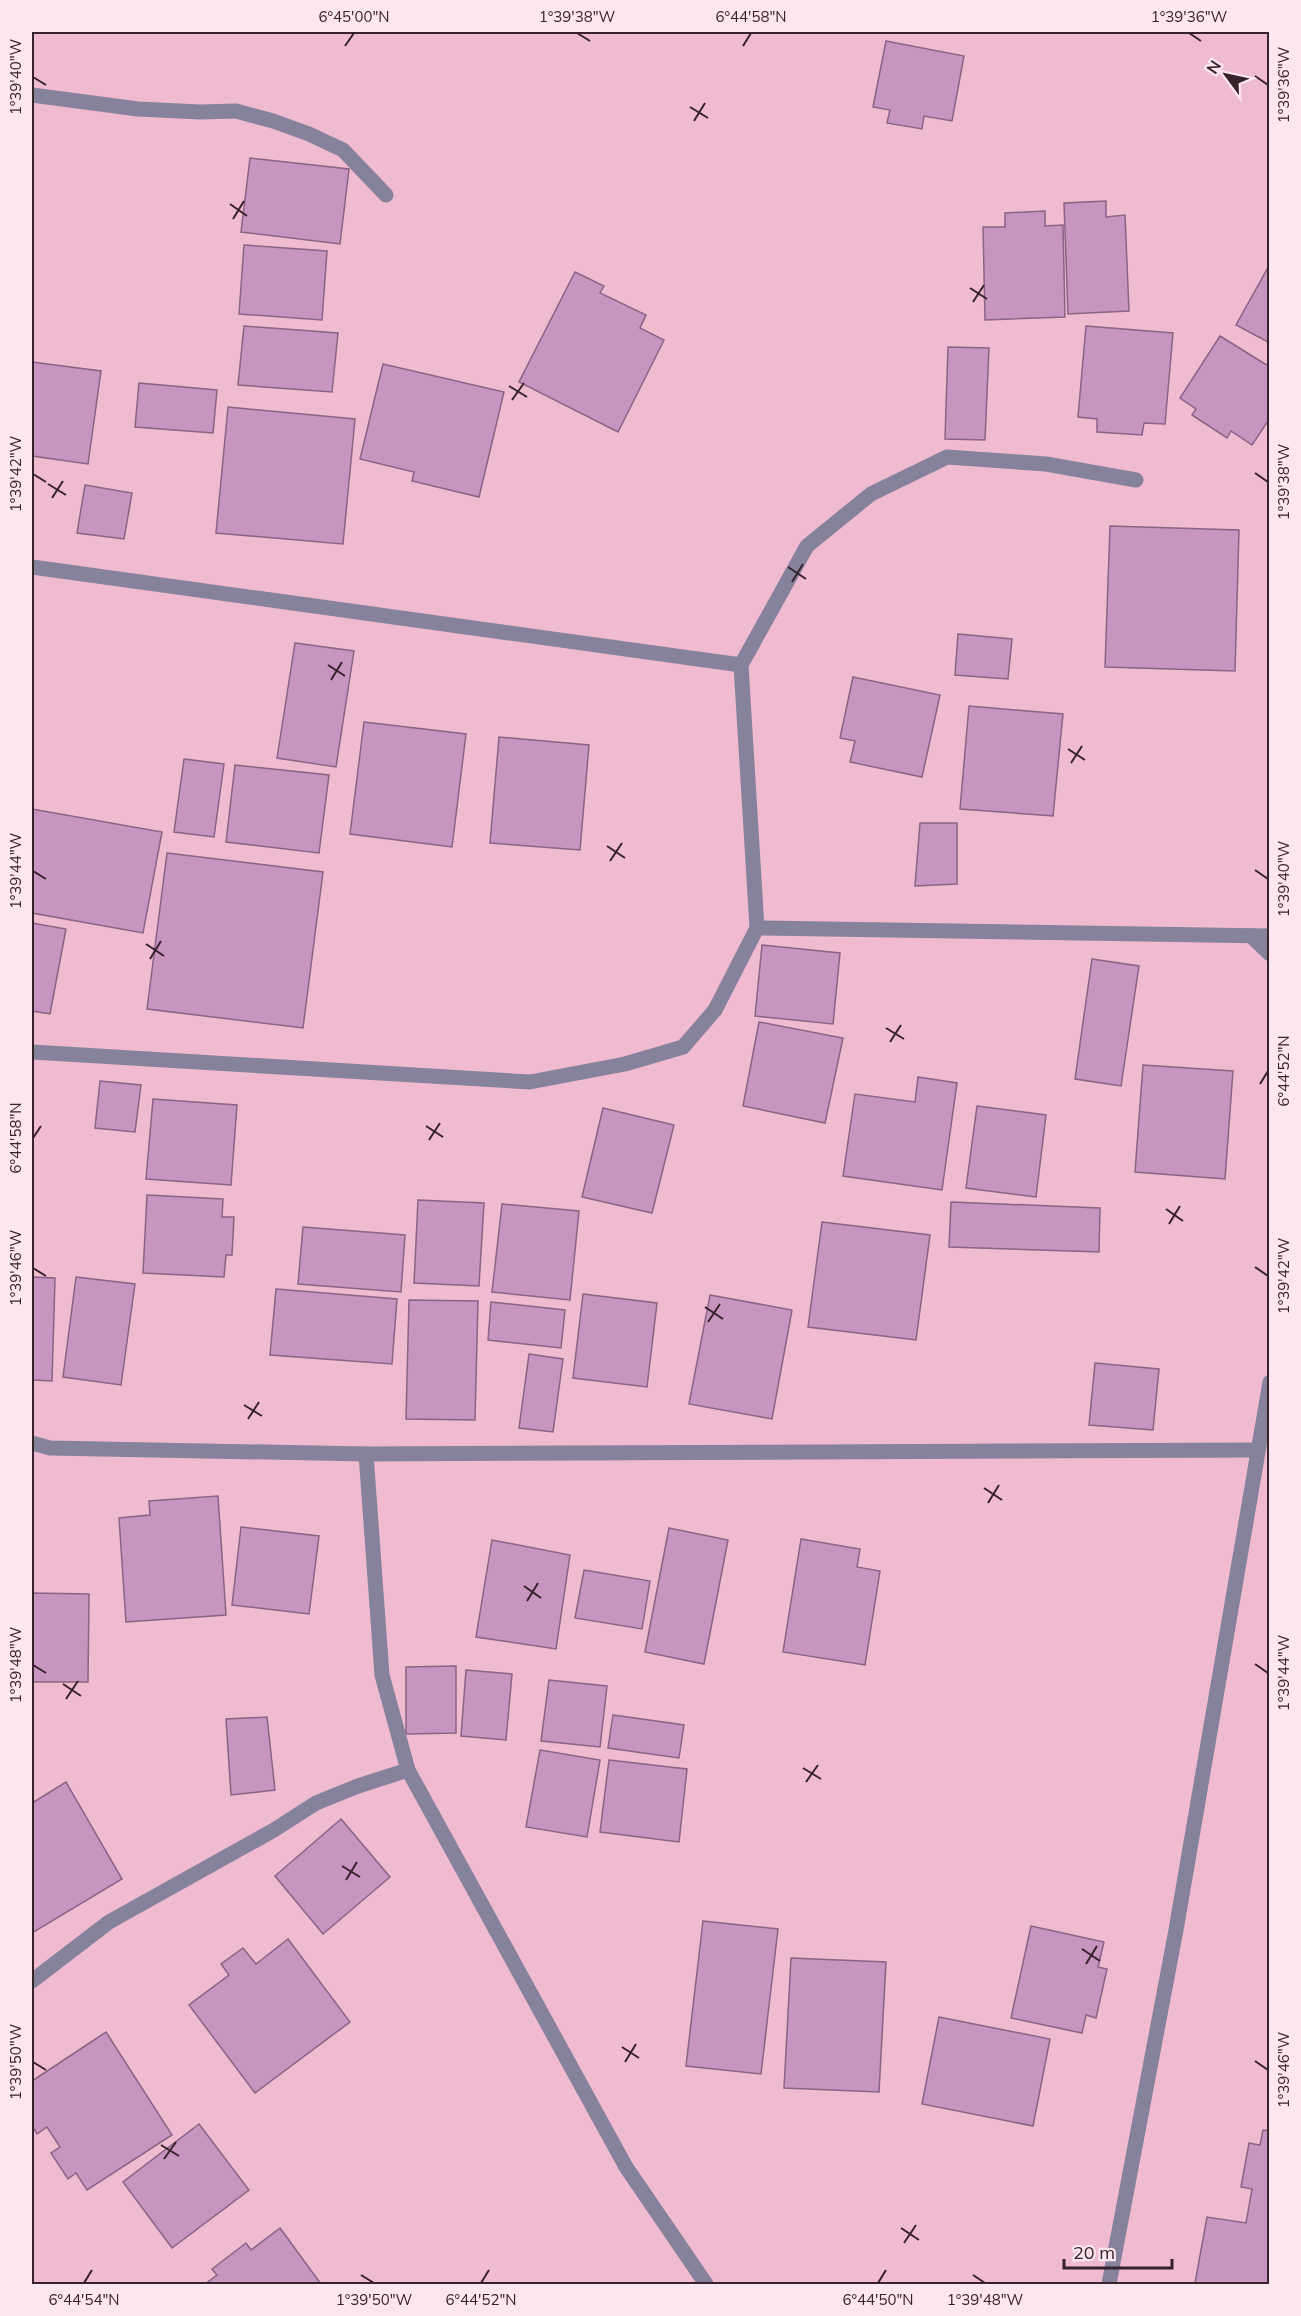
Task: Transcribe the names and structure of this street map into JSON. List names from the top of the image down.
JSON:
{
  "scale_bar": "20 m",
  "north": "top left",
  "coordinates": [
    "6°45'00\"N",
    "1°39'38\"W",
    "6°44'58\"N",
    "1°39'36\"W",
    "1°39'40\"W",
    "1°39'42\"W",
    "1°39'44\"W",
    "6°44'52\"N",
    "1°39'46\"W",
    "1°39'48\"W",
    "1°39'50\"W",
    "6°44'54\"N",
    "6°44'50\"N"
  ]
}
